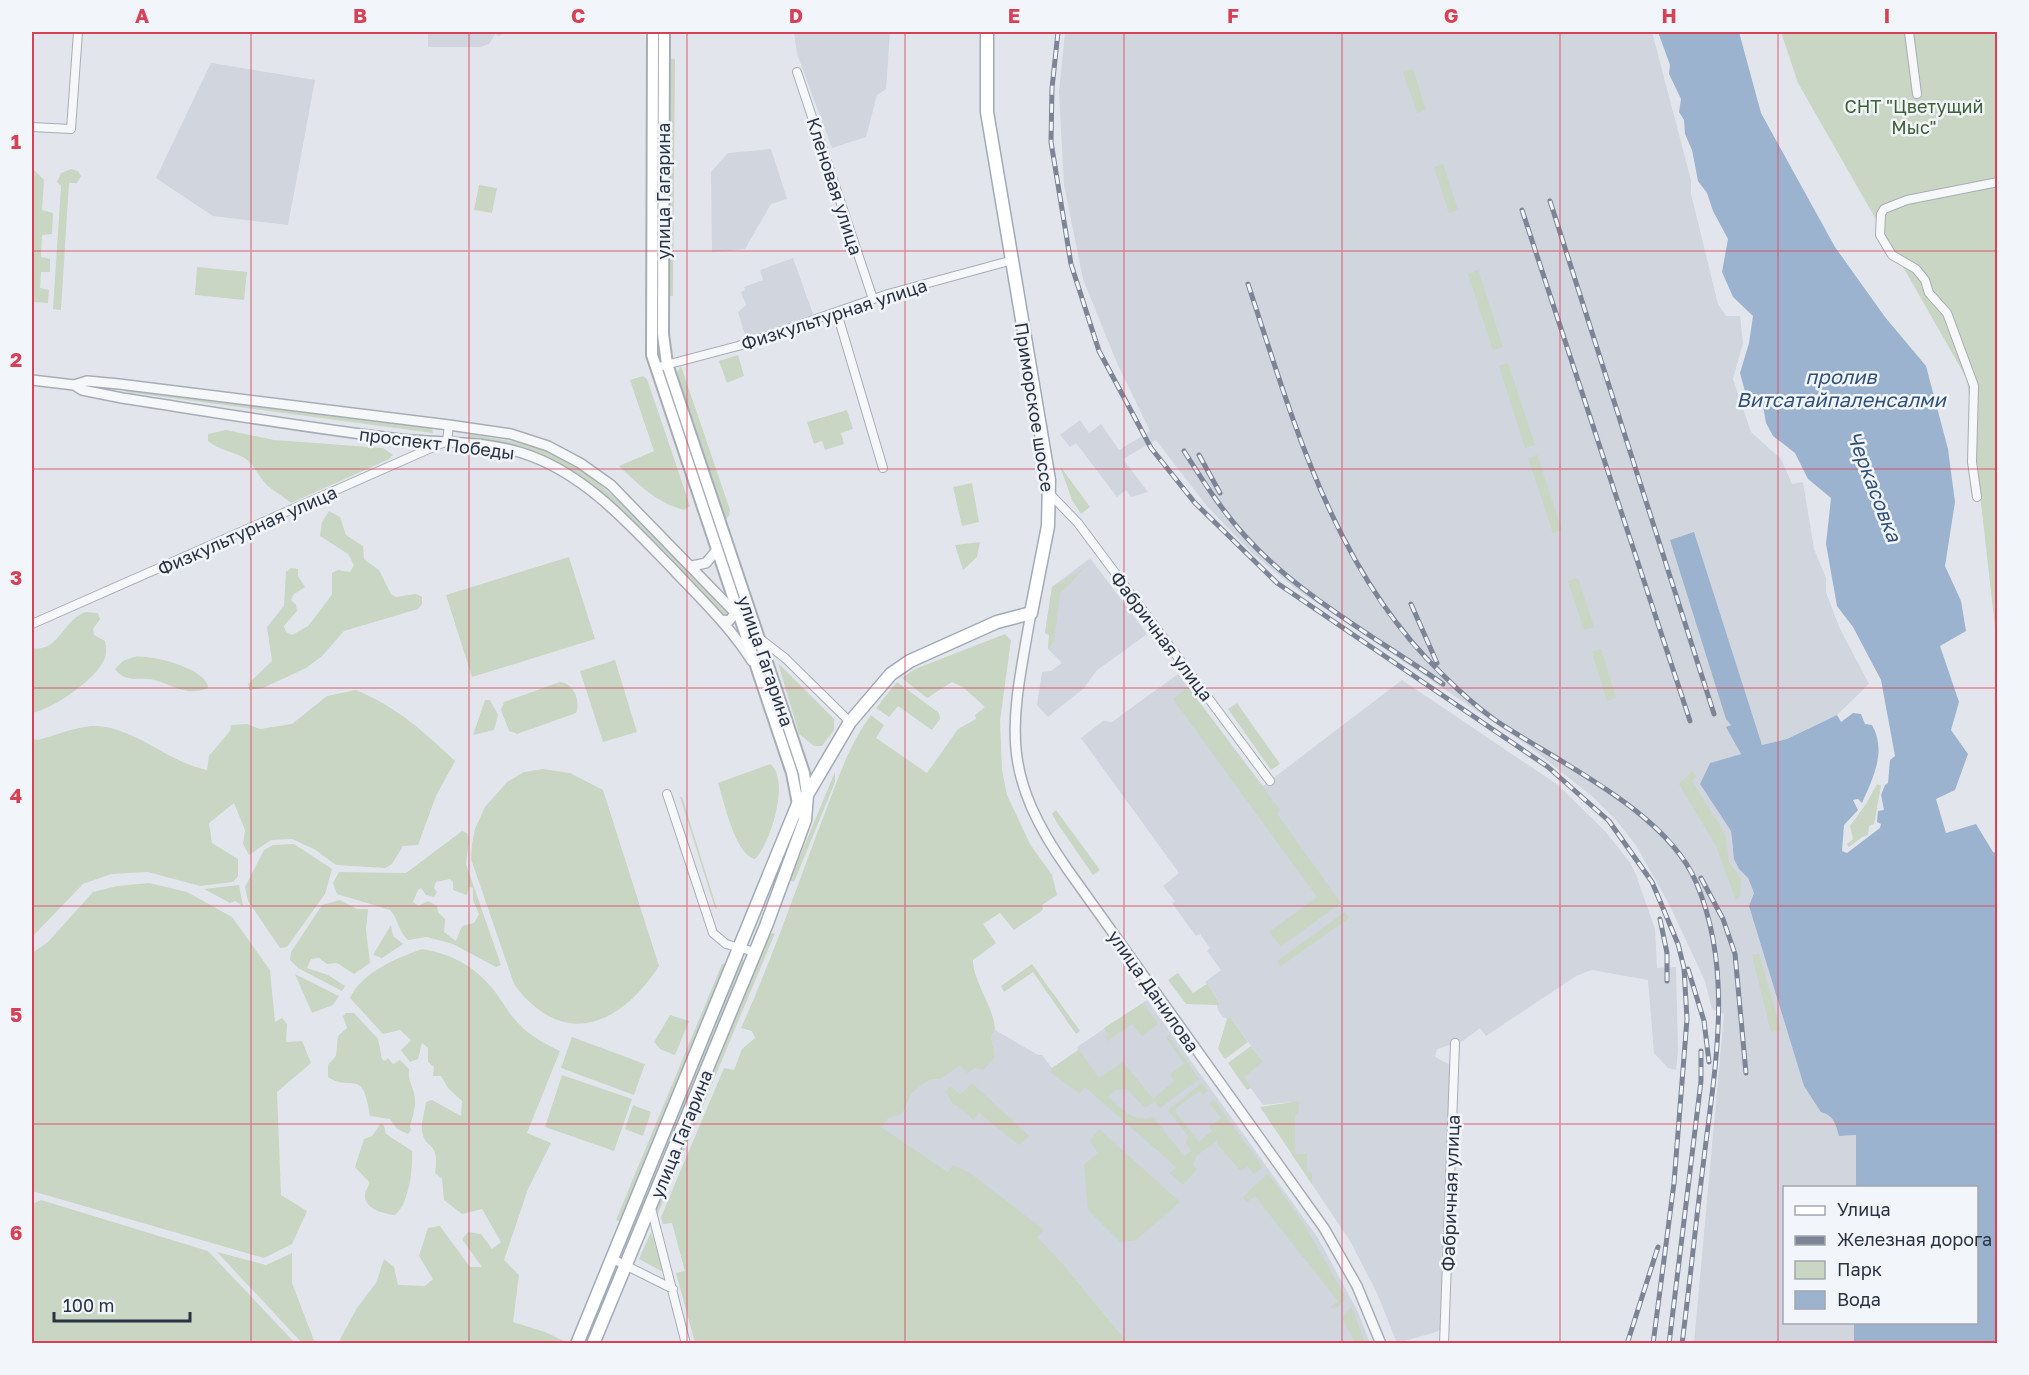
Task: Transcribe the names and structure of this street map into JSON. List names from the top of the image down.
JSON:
{
  "streets": {
    "main road": ["улица Гагарина", "Приморское шоссе"],
    "street": [
      "Кленовая улица",
      "Физкультурная улица",
      "проспект Победы",
      "Фабричная улица",
      "улица Данилова"
    ]
  },
  "crossings": [
    ["Кленовая улица", "Физкультурная улица"],
    ["улица Гагарина", "Физкультурная улица"],
    ["улица Гагарина", "проспект Победы"],
    ["Физкультурная улица", "Приморское шоссе"],
    ["Физкультурная улица", "проспект Победы"],
    ["Приморское шоссе", "Фабричная улица"],
    ["Приморское шоссе", "улица Данилова"]
  ],
  "water": ["пролив Витсатайпаленсалми", "Черкасовка"],
  "parks": ["СНТ \"Цветущий Мыс\""],
  "legend": [
    "Улица",
    "Железная дорога",
    "Парк",
    "Вода"
  ],
  "scale_bar": "100 m",
  "grid": {
    "columns": [
      "A",
      "B",
      "C",
      "D",
      "E",
      "F",
      "G",
      "H",
      "I"
    ],
    "rows": [
      "1",
      "2",
      "3",
      "4",
      "5",
      "6"
    ]
  }
}
